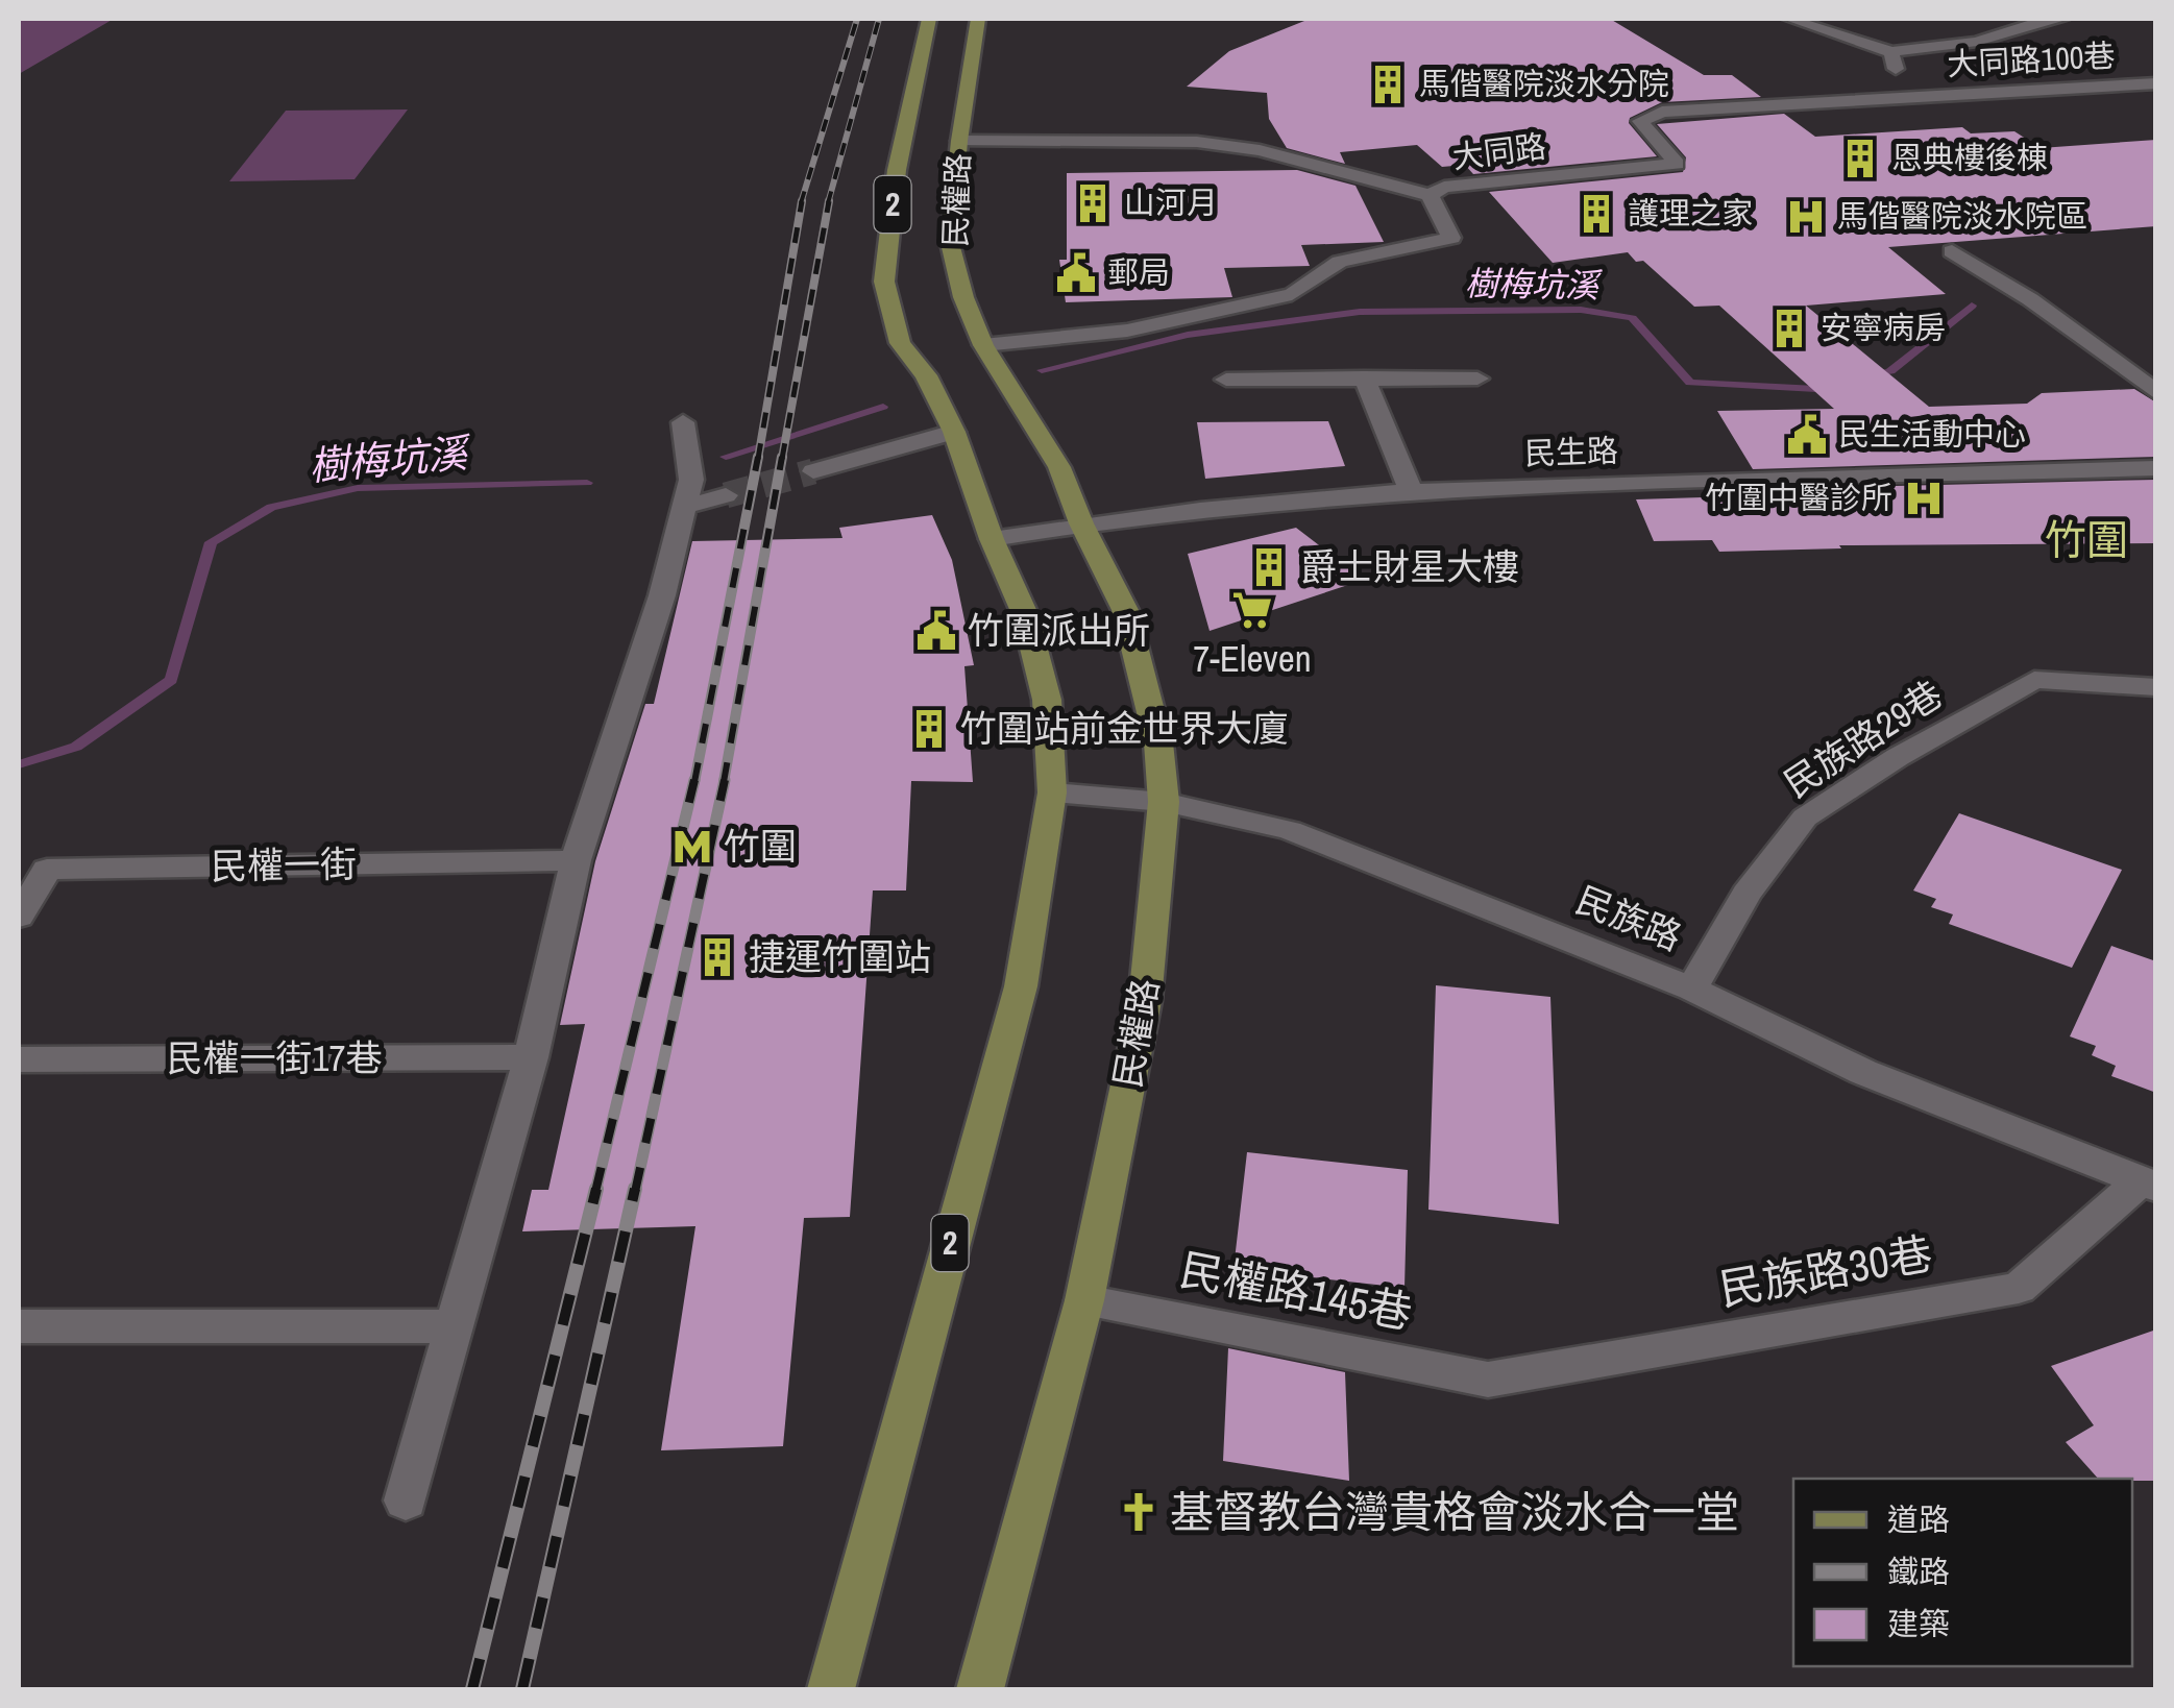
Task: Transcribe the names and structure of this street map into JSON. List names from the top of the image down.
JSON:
{
  "streets": {
    "main road": ["民權路", "2"],
    "street": [
      "大同路100巷",
      "大同路",
      "民生路",
      "民族路29巷",
      "民權一街",
      "民族路",
      "民權一街17巷",
      "民族路30巷",
      "民權路145巷"
    ]
  },
  "crossings": [
    ["大同路100巷", "大同路"],
    ["大同路", "民權路"],
    ["民權路", "民生路"],
    ["民權路", "民族路"],
    ["民權路", "民權路145巷"],
    ["民族路29巷", "民族路"],
    ["民族路", "民族路30巷"],
    ["民族路30巷", "民權路145巷"]
  ],
  "districts": ["竹圍"],
  "water": ["樹梅坑溪"],
  "places": {
    "building": [
      "馬偕醫院淡水分院",
      "恩典樓後棟",
      "山河月",
      "護理之家",
      "安寧病房",
      "爵士財星大樓",
      "竹圍站前金世界大廈",
      "捷運竹圍站"
    ],
    "hospital": ["馬偕醫院淡水院區", "竹圍中醫診所"],
    "public building": ["郵局", "民生活動中心", "竹圍派出所"],
    "supermarket": ["7-Eleven"],
    "metro station": ["竹圍"],
    "church": ["基督教台灣貴格會淡水合一堂"]
  },
  "legend": ["道路", "鐵路", "建築"]
}
